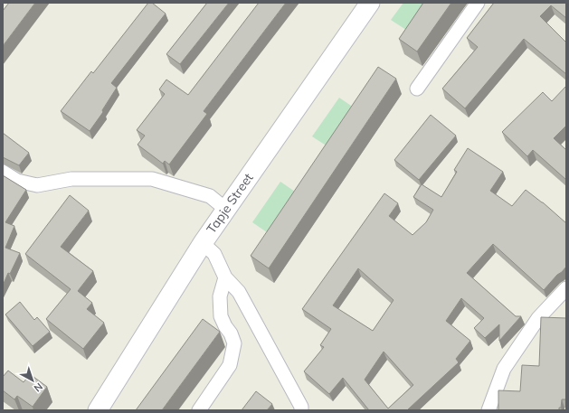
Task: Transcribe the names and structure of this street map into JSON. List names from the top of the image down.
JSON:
{
  "streets": {
    "main road": ["Tapje Street"]
  },
  "north": "bottom right"
}
